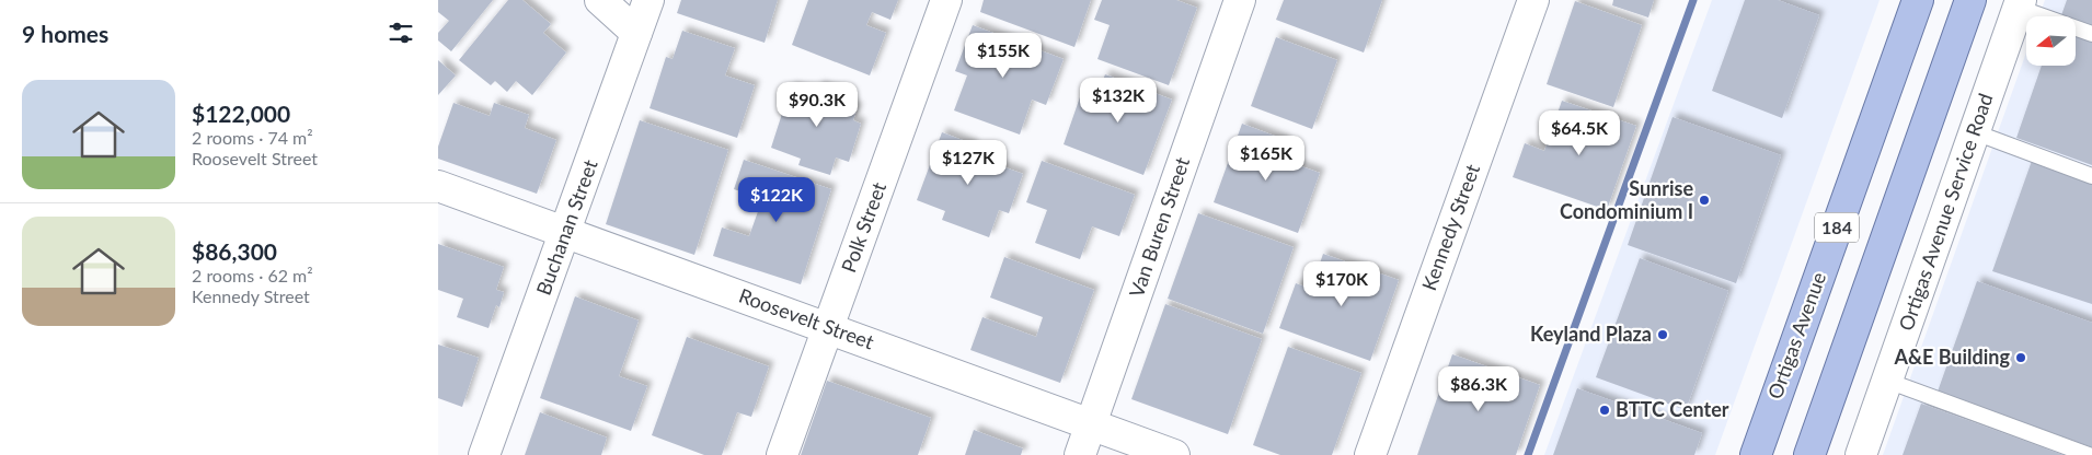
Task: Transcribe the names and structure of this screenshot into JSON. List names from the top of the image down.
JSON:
{
  "streets": {
    "main road": ["184", "Ortigas Avenue"],
    "street": [
      "Ortigas Avenue Service Road",
      "Buchanan Street",
      "Polk Street",
      "Van Buren Street",
      "Kennedy Street",
      "Roosevelt Street"
    ]
  },
  "crossings": [
    ["Buchanan Street", "Roosevelt Street"],
    ["Polk Street", "Roosevelt Street"],
    ["Van Buren Street", "Roosevelt Street"]
  ],
  "places": [
    "Sunrise Condominium I",
    "Keyland Plaza",
    "A&E Building",
    "BTTC Center"
  ],
  "north": "left",
  "page": {
    "heading": "9 homes",
    "price": [
      "$155K",
      "$132K",
      "$90.3K",
      "$64.5K",
      "$165K",
      "$127K",
      "$122K",
      "$170K",
      "$86.3K"
    ],
    "list": [
      {
        "name": "$122,000",
        "note": "2 rooms · 74 m² · Roosevelt Street"
      },
      {
        "name": "$86,300",
        "note": "2 rooms · 62 m² · Kennedy Street"
      }
    ]
  }
}
